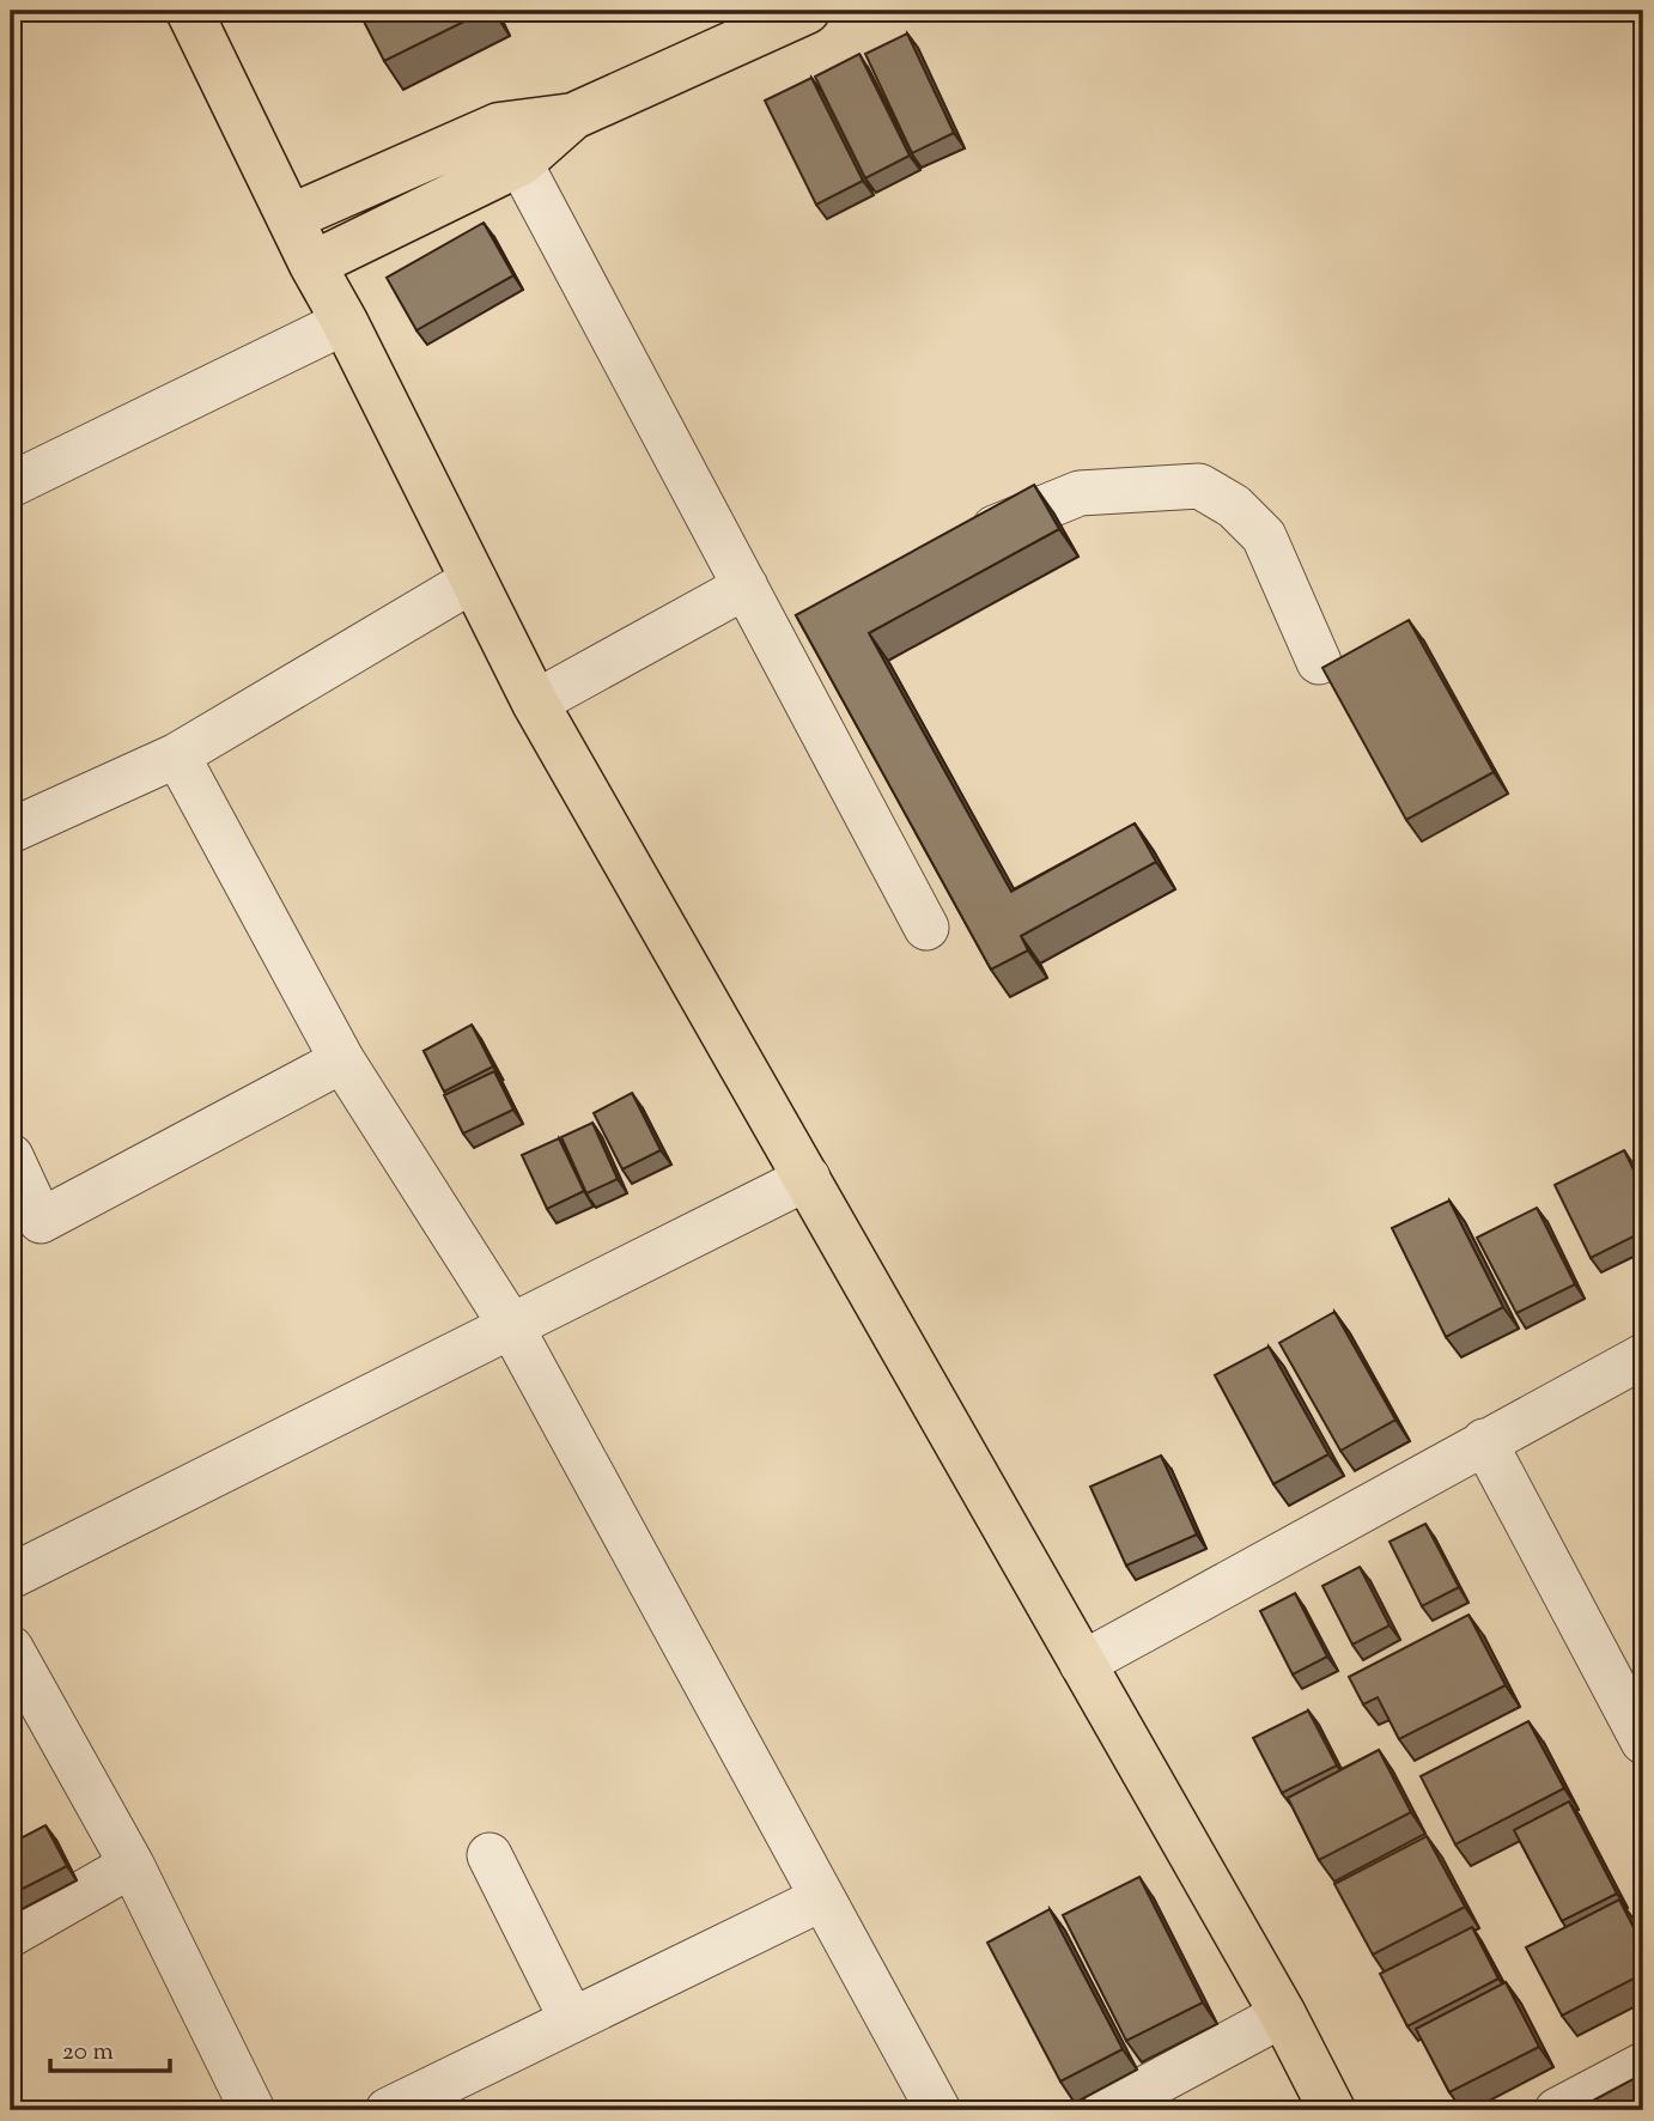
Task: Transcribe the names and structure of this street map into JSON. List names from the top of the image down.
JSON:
{
  "scale_bar": "20 m"
}
